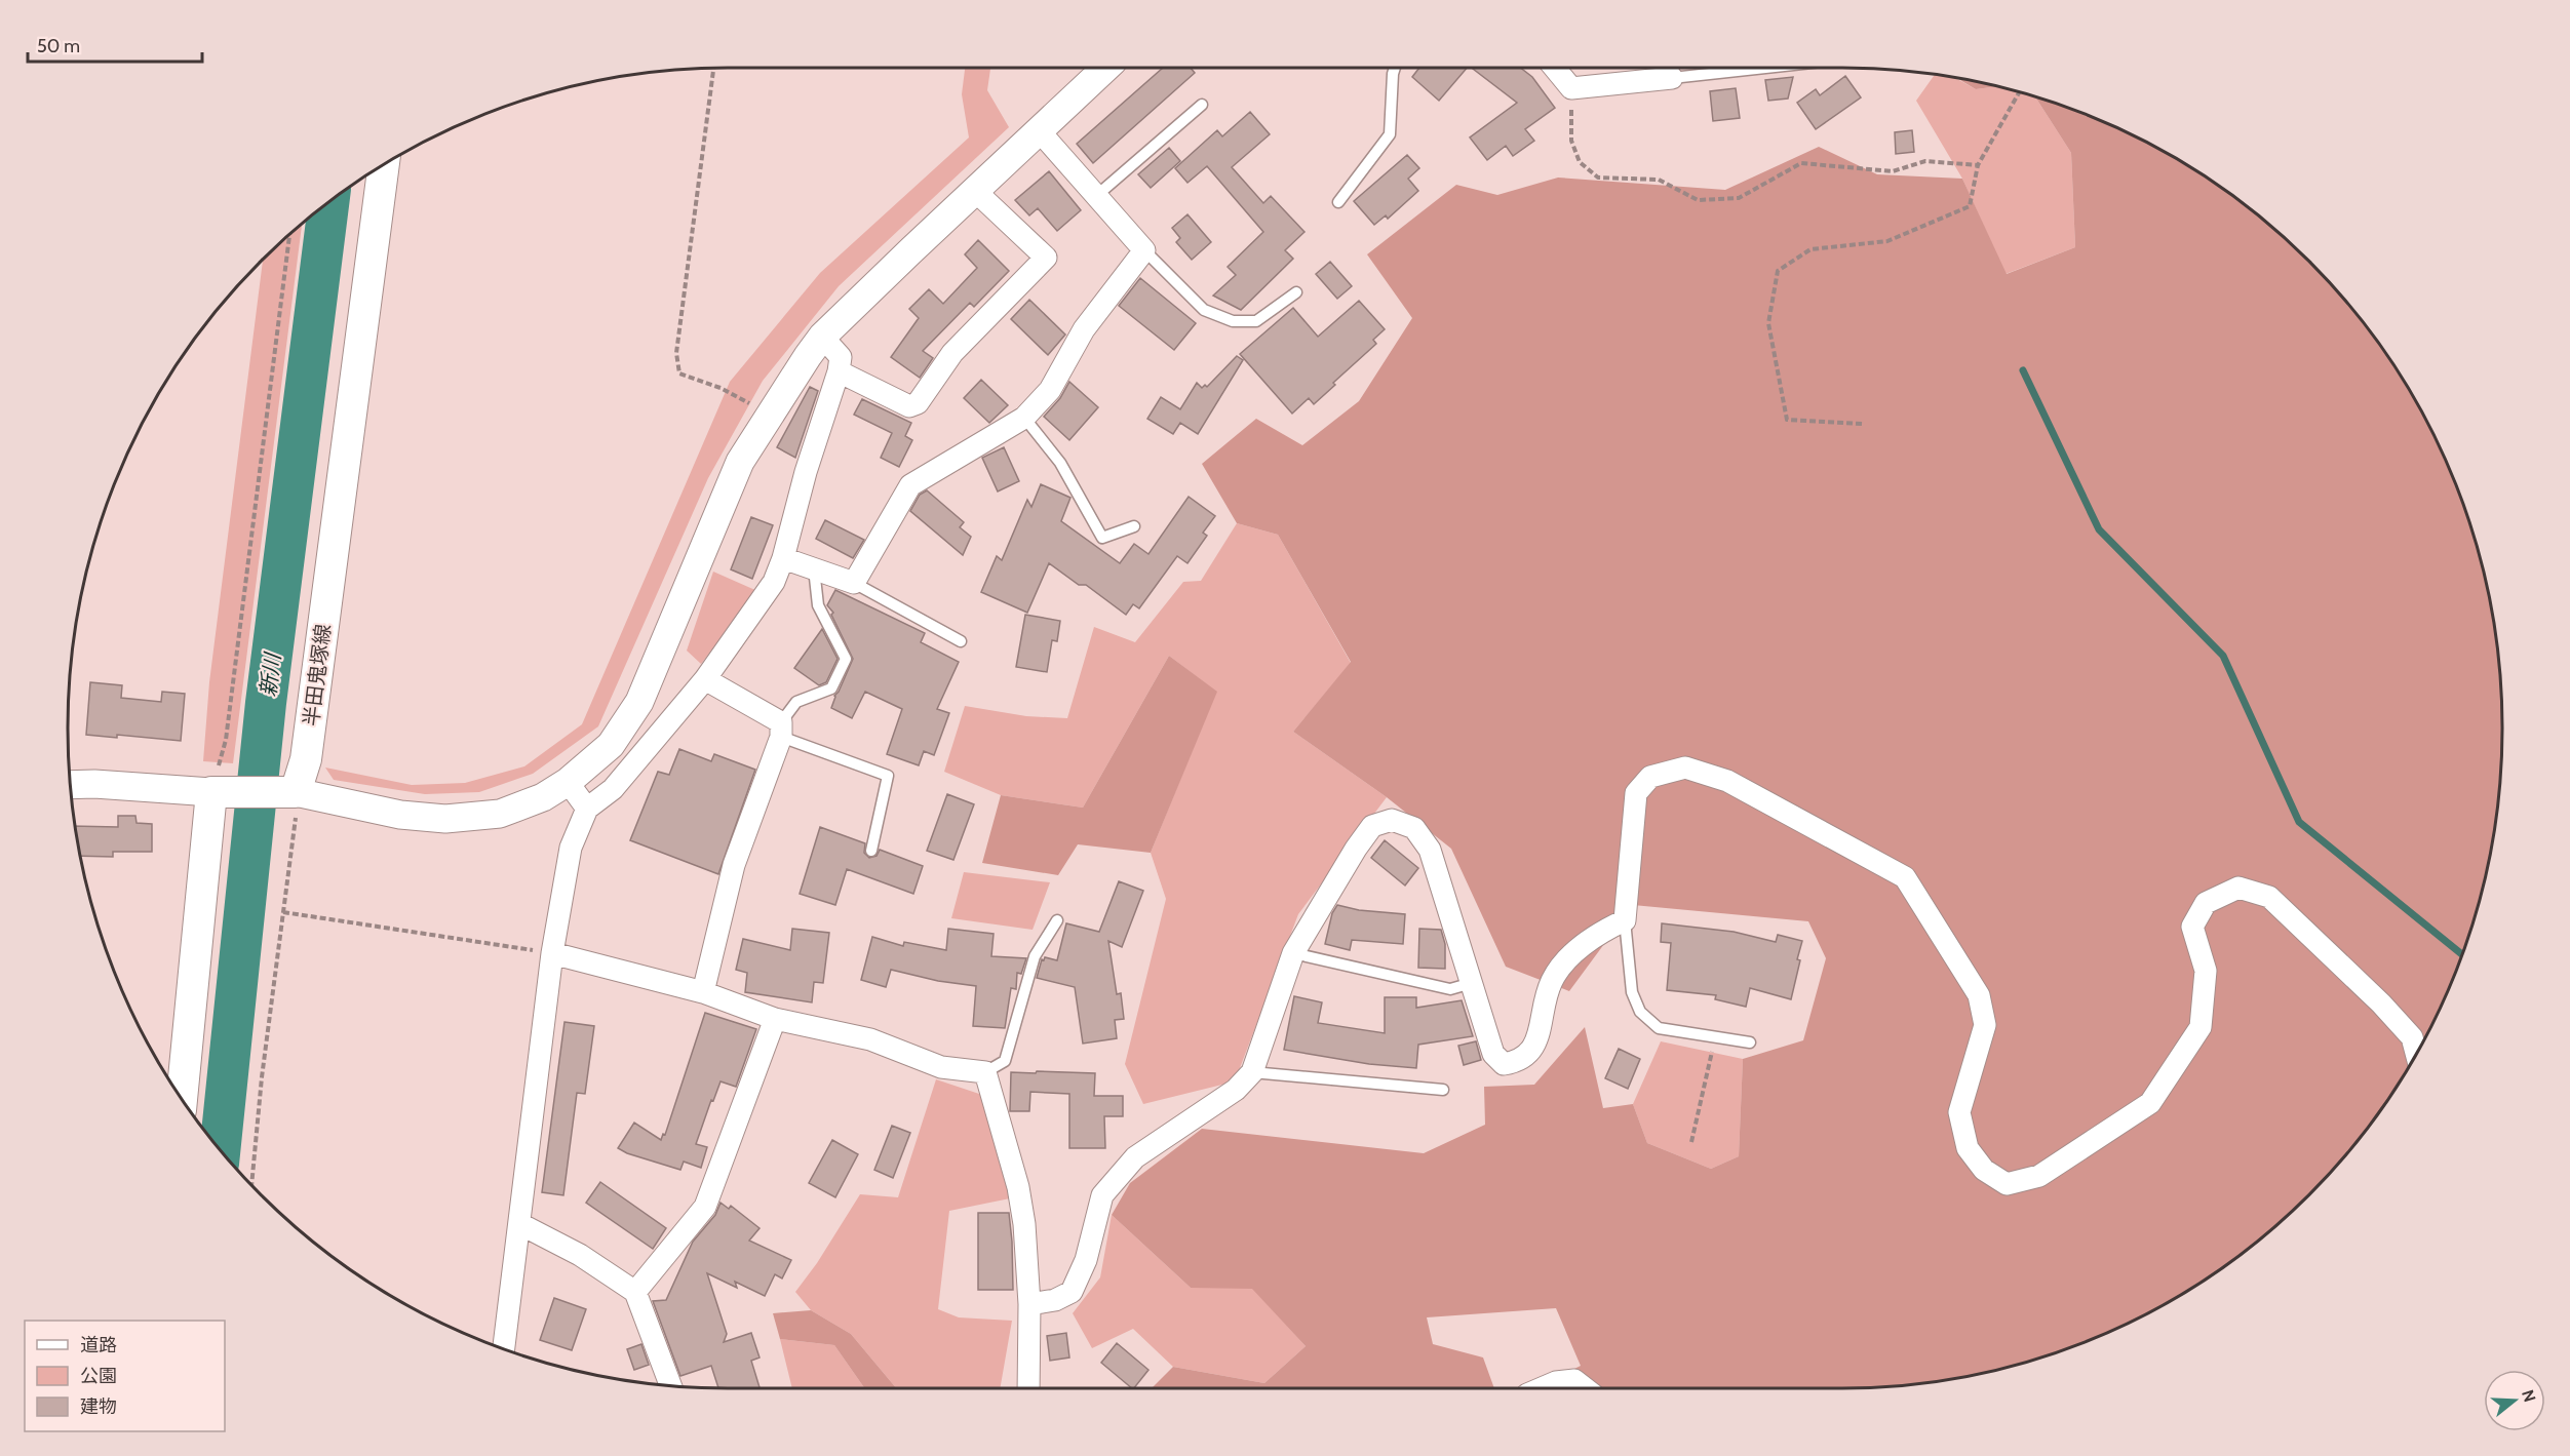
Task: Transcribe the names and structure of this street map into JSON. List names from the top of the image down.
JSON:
{
  "streets": {
    "main road": ["半田鬼塚線"]
  },
  "water": ["新川"],
  "legend": ["道路", "公園", "建物"],
  "scale_bar": "50 m",
  "north": "right"
}
